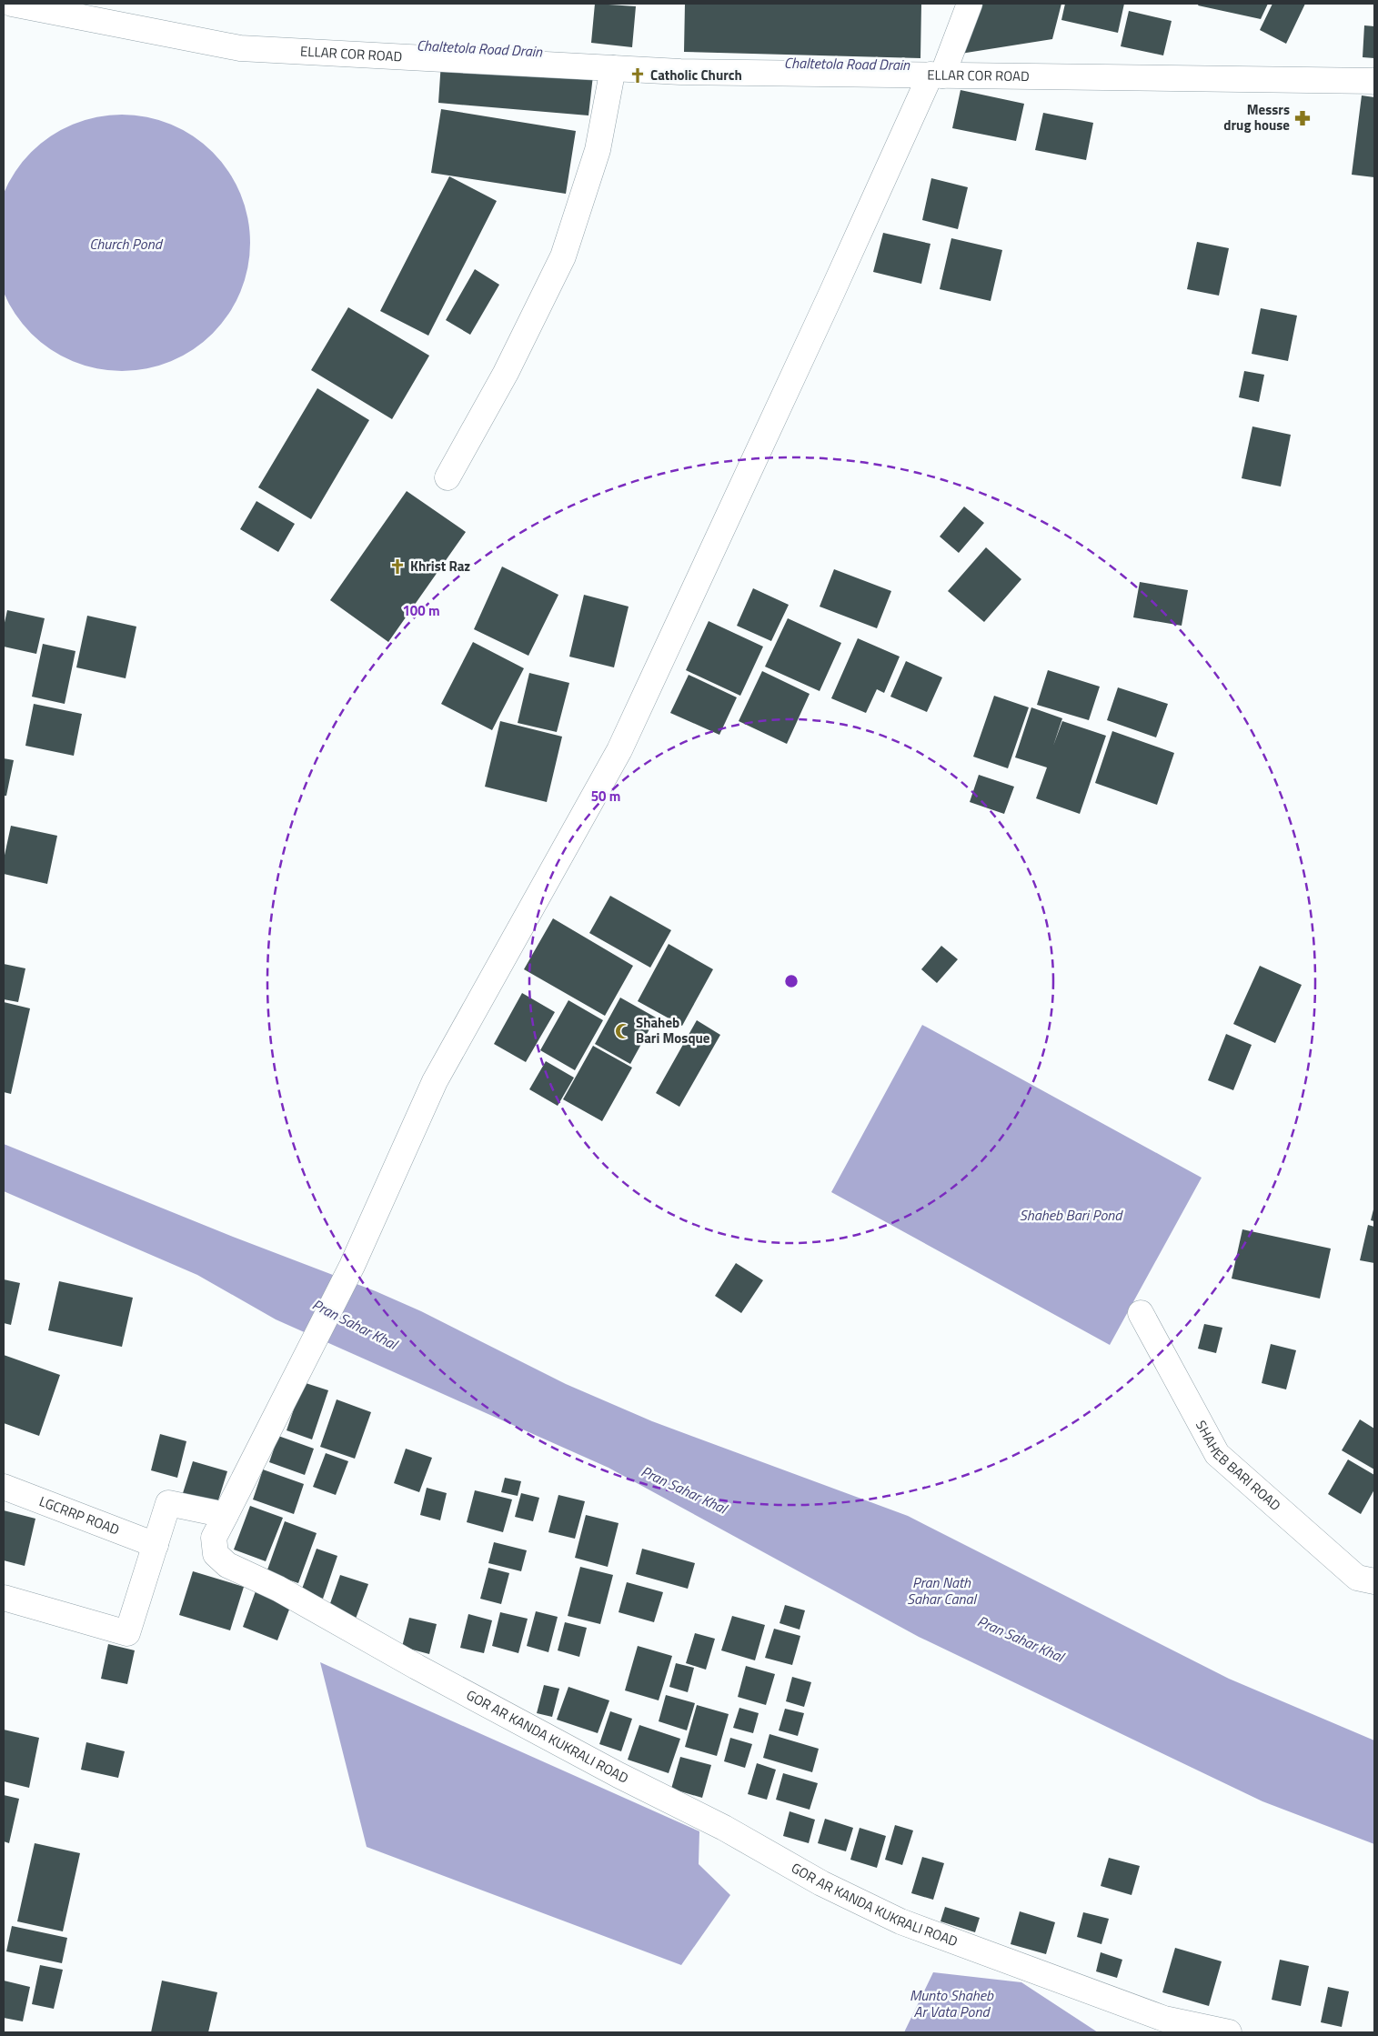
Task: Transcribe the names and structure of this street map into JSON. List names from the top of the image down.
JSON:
{
  "streets": {
    "street": [
      "ELLAR COR ROAD",
      "SHAHEB BARI ROAD",
      "LGCRRP ROAD",
      "GOR AR KANDA KUKRALI ROAD"
    ]
  },
  "crossings": [
    ["ELLAR COR ROAD", "GOR AR KANDA KUKRALI ROAD"]
  ],
  "water": [
    "Chaltetola Road Drain",
    "Church Pond",
    "Shaheb Bari Pond",
    "Pran Sahar Khal",
    "Pran Nath Sahar Canal",
    "Munto Shaheb Ar Vata Pond"
  ],
  "places": {
    "church": ["Catholic Church", "Khrist Raz"],
    "pharmacy": ["Messrs drug house"],
    "mosque": ["Shaheb Bari Mosque"]
  },
  "rings": ["100 m", "50 m"]
}
